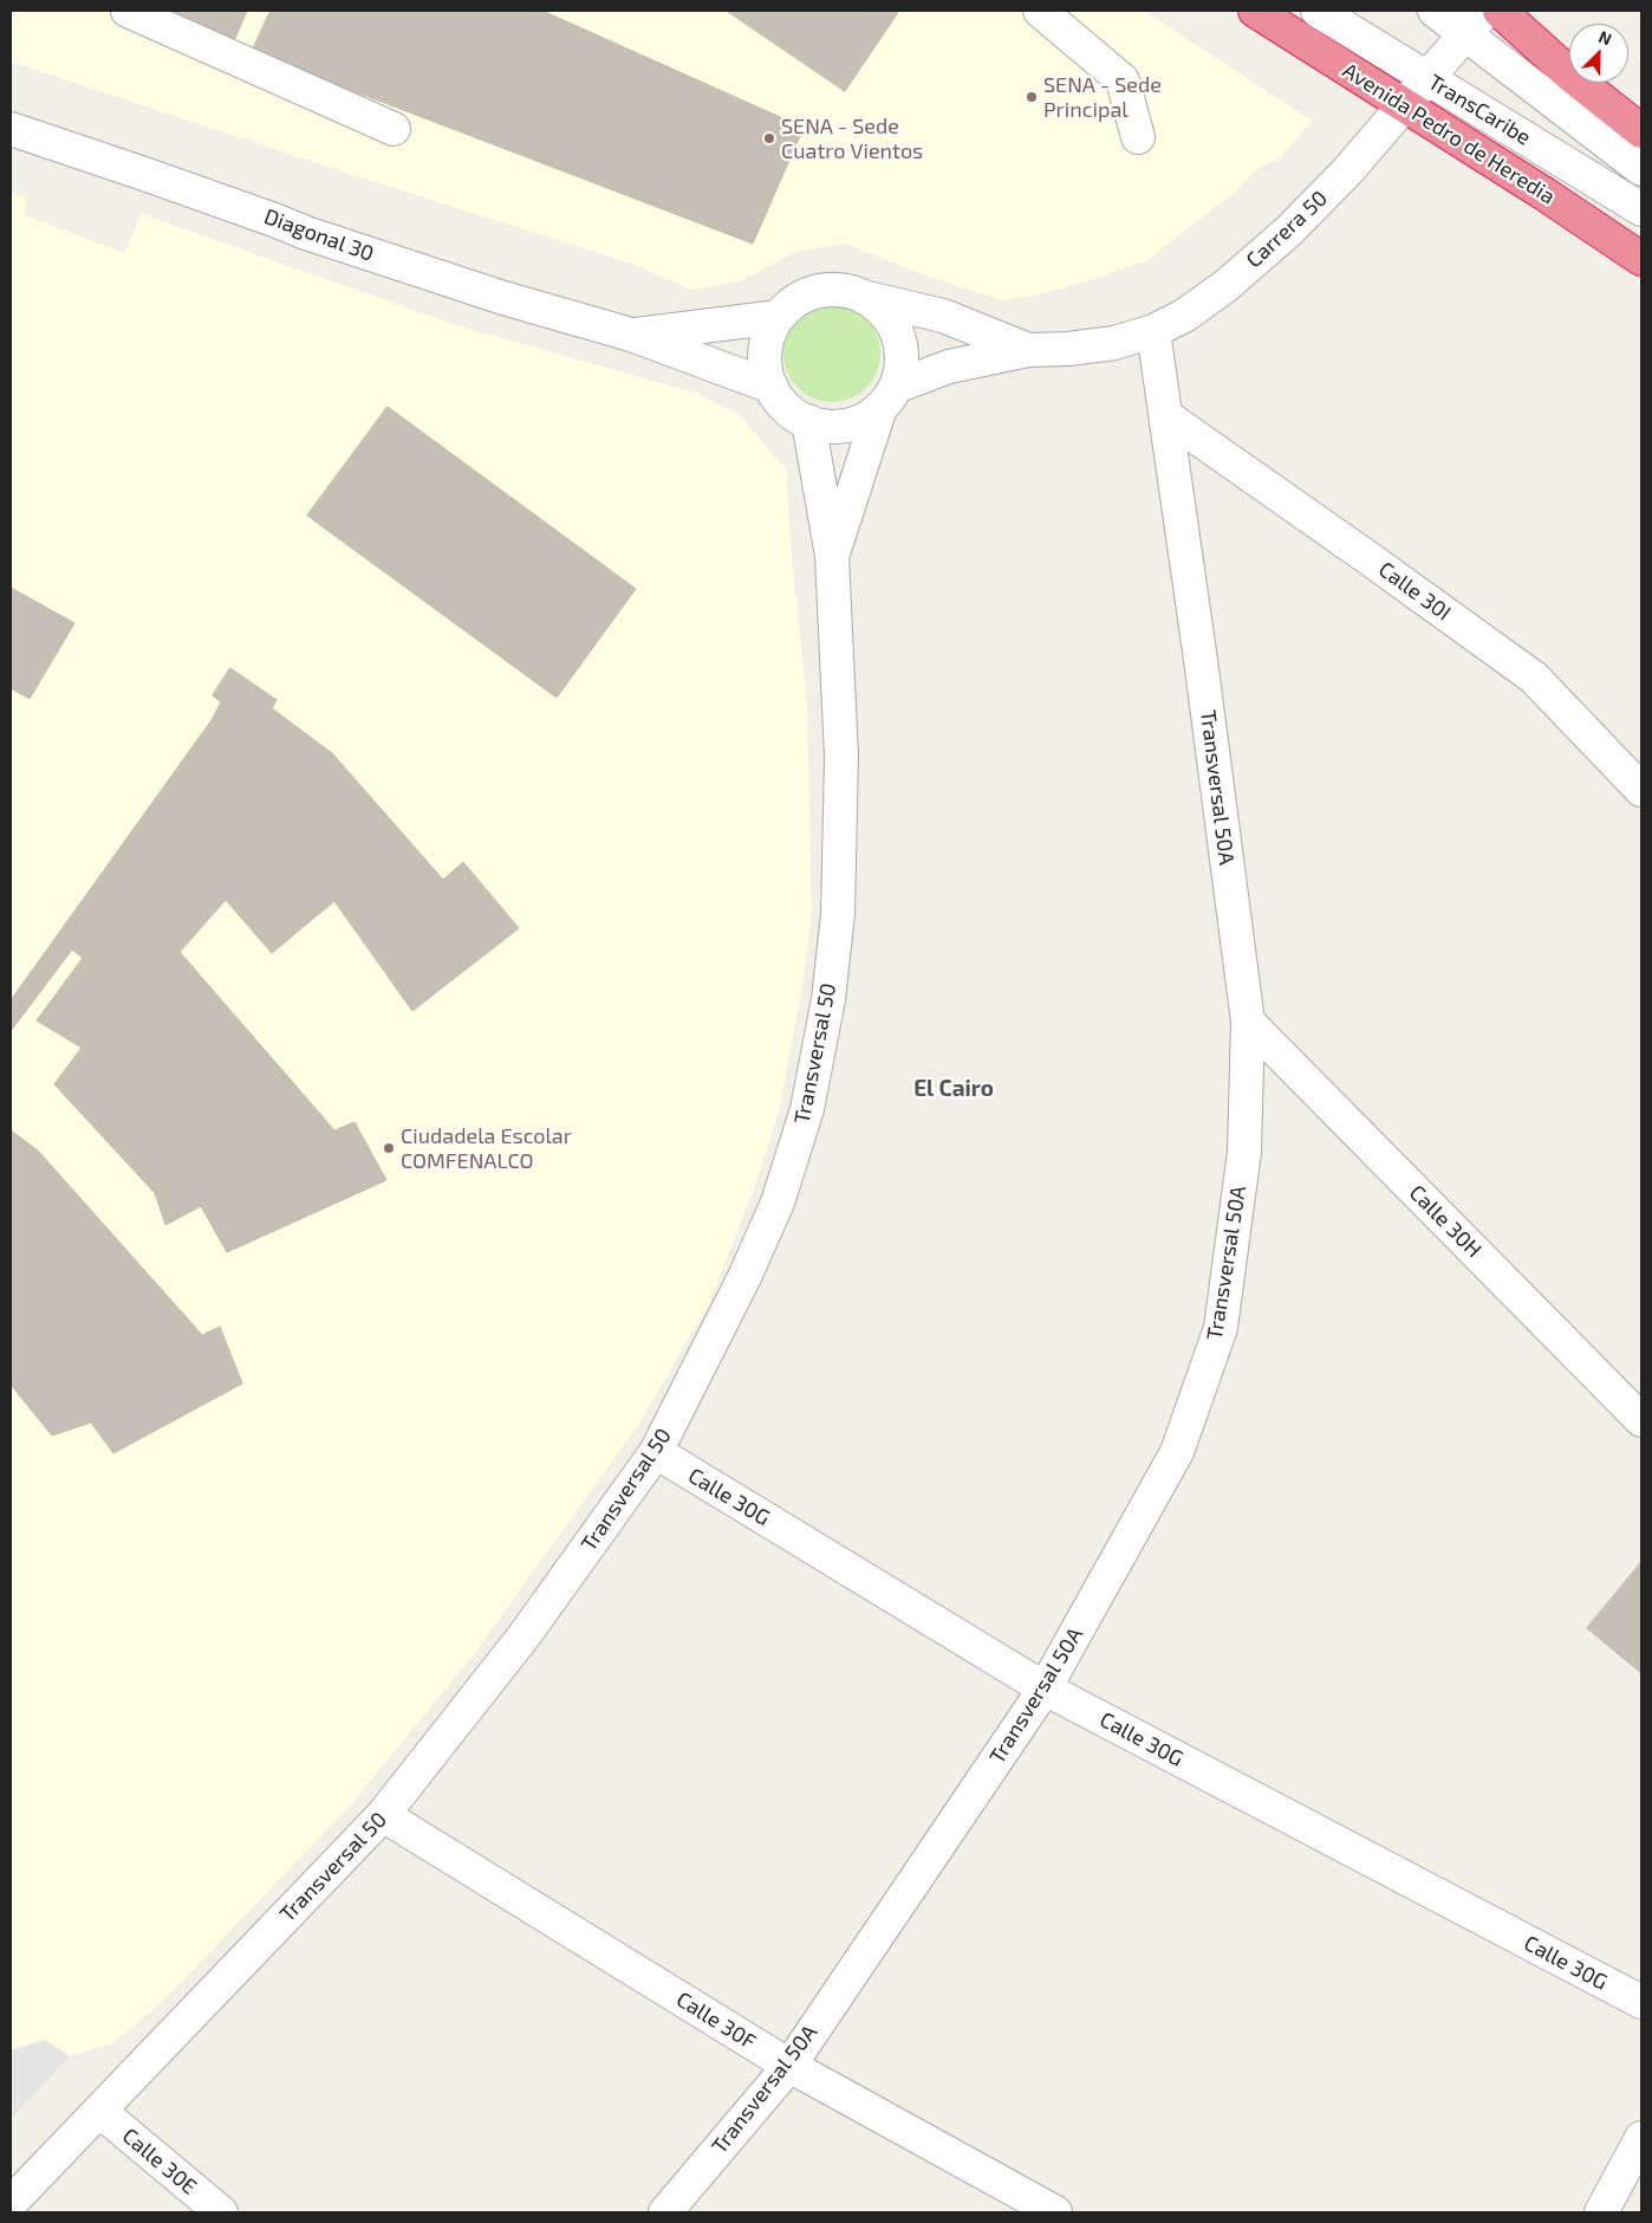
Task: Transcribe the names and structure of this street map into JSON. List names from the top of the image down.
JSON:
{
  "streets": {
    "highway": ["Avenida Pedro de Heredia"],
    "street": [
      "TransCaribe",
      "Carrera 50",
      "Diagonal 30",
      "Calle 30I",
      "Transversal 50A",
      "Transversal 50",
      "Calle 30H",
      "Calle 30G",
      "Calle 30F",
      "Calle 30E"
    ]
  },
  "crossings": [
    ["TransCaribe", "Carrera 50"],
    ["Avenida Pedro de Heredia", "Carrera 50"],
    ["Carrera 50", "Diagonal 30"],
    ["Carrera 50", "Transversal 50A"],
    ["Carrera 50", "Transversal 50"],
    ["Diagonal 30", "Transversal 50"],
    ["Calle 30I", "Transversal 50A"],
    ["Transversal 50A", "Calle 30H"],
    ["Transversal 50A", "Calle 30G"],
    ["Transversal 50A", "Calle 30F"],
    ["Transversal 50", "Calle 30G"],
    ["Transversal 50", "Calle 30F"],
    ["Transversal 50", "Calle 30E"]
  ],
  "districts": ["El Cairo"],
  "places": ["SENA - Sede Principal", "SENA - Sede Cuatro Vientos", "Ciudadela Escolar COMFENALCO"],
  "north": "top right"
}
